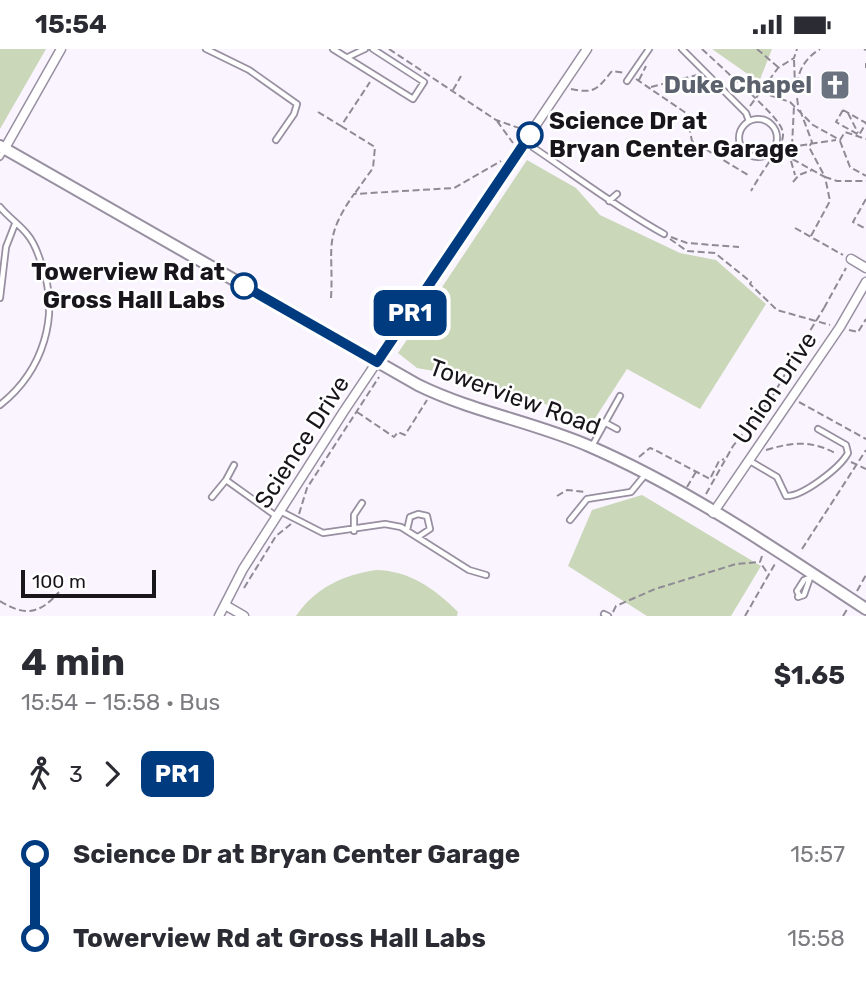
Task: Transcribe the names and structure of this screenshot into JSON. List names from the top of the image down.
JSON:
{
  "streets": {
    "street": ["Union Drive", "Towerview Road", "Science Drive"]
  },
  "crossings": [
    ["Union Drive", "Towerview Road"],
    ["Towerview Road", "Science Drive"]
  ],
  "places": {
    "church": ["Duke Chapel"],
    "other": ["Science Dr at Bryan Center Garage", "Towerview Rd at Gross Hall Labs"]
  },
  "lines": ["bus line PR1"],
  "scale_bar": "100 m",
  "page": {
    "status": "15:54",
    "on_map": "PR1",
    "scale": "100 m",
    "heading": ["4 min", "15:54 – 15:58 · Bus", "$1.65"],
    "legs": ["3", "PR1"],
    "list": [
      {
        "name": "Science Dr at Bryan Center Garage",
        "value": "15:57"
      },
      {
        "name": "Towerview Rd at Gross Hall Labs",
        "value": "15:58"
      }
    ]
  }
}
